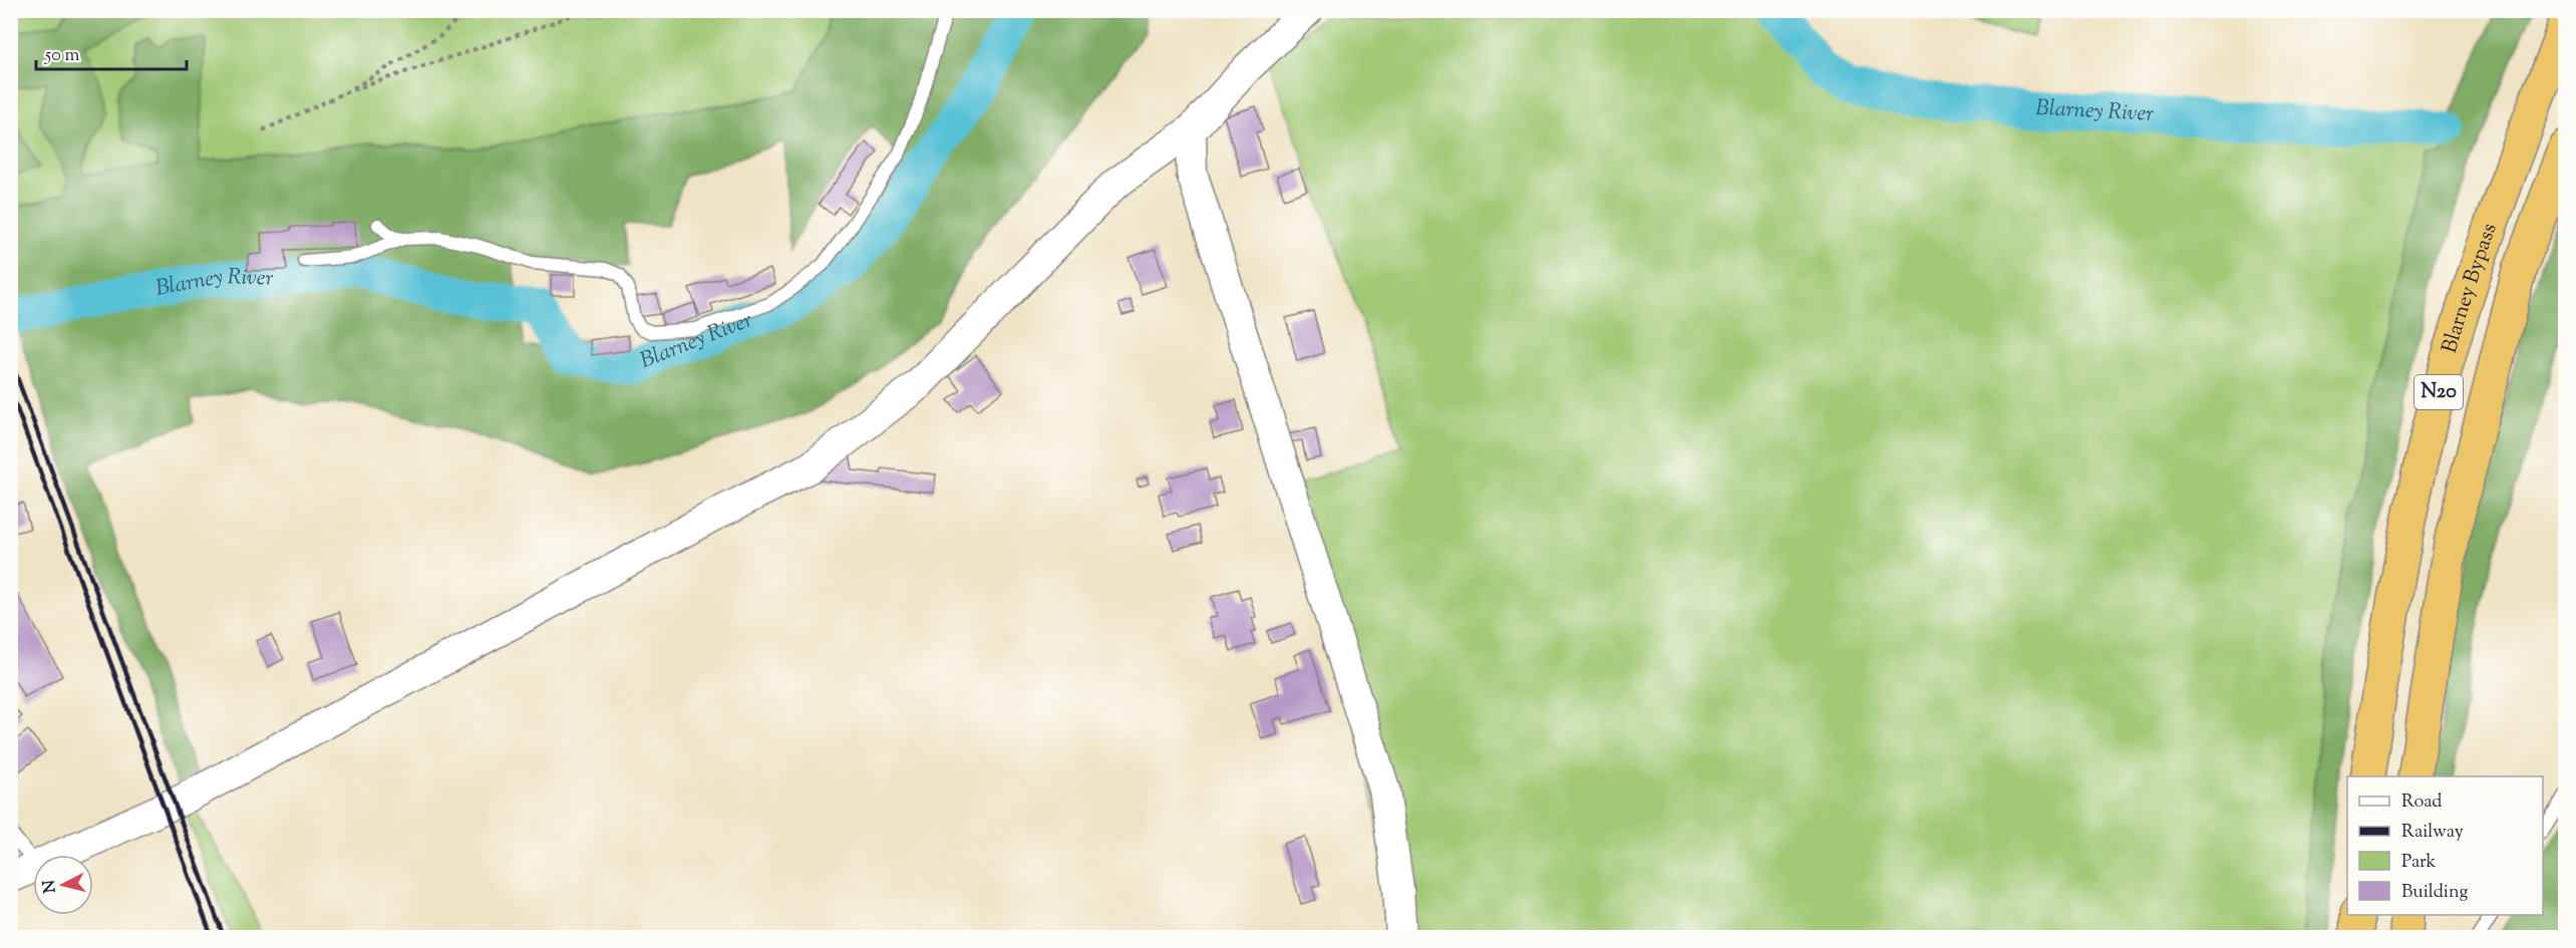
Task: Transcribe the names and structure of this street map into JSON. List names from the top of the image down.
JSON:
{
  "streets": {
    "highway": ["Blarney Bypass", "N20"]
  },
  "water": ["Blarney River"],
  "legend": [
    "Road",
    "Railway",
    "Park",
    "Building"
  ],
  "scale_bar": "50 m",
  "north": "left"
}
